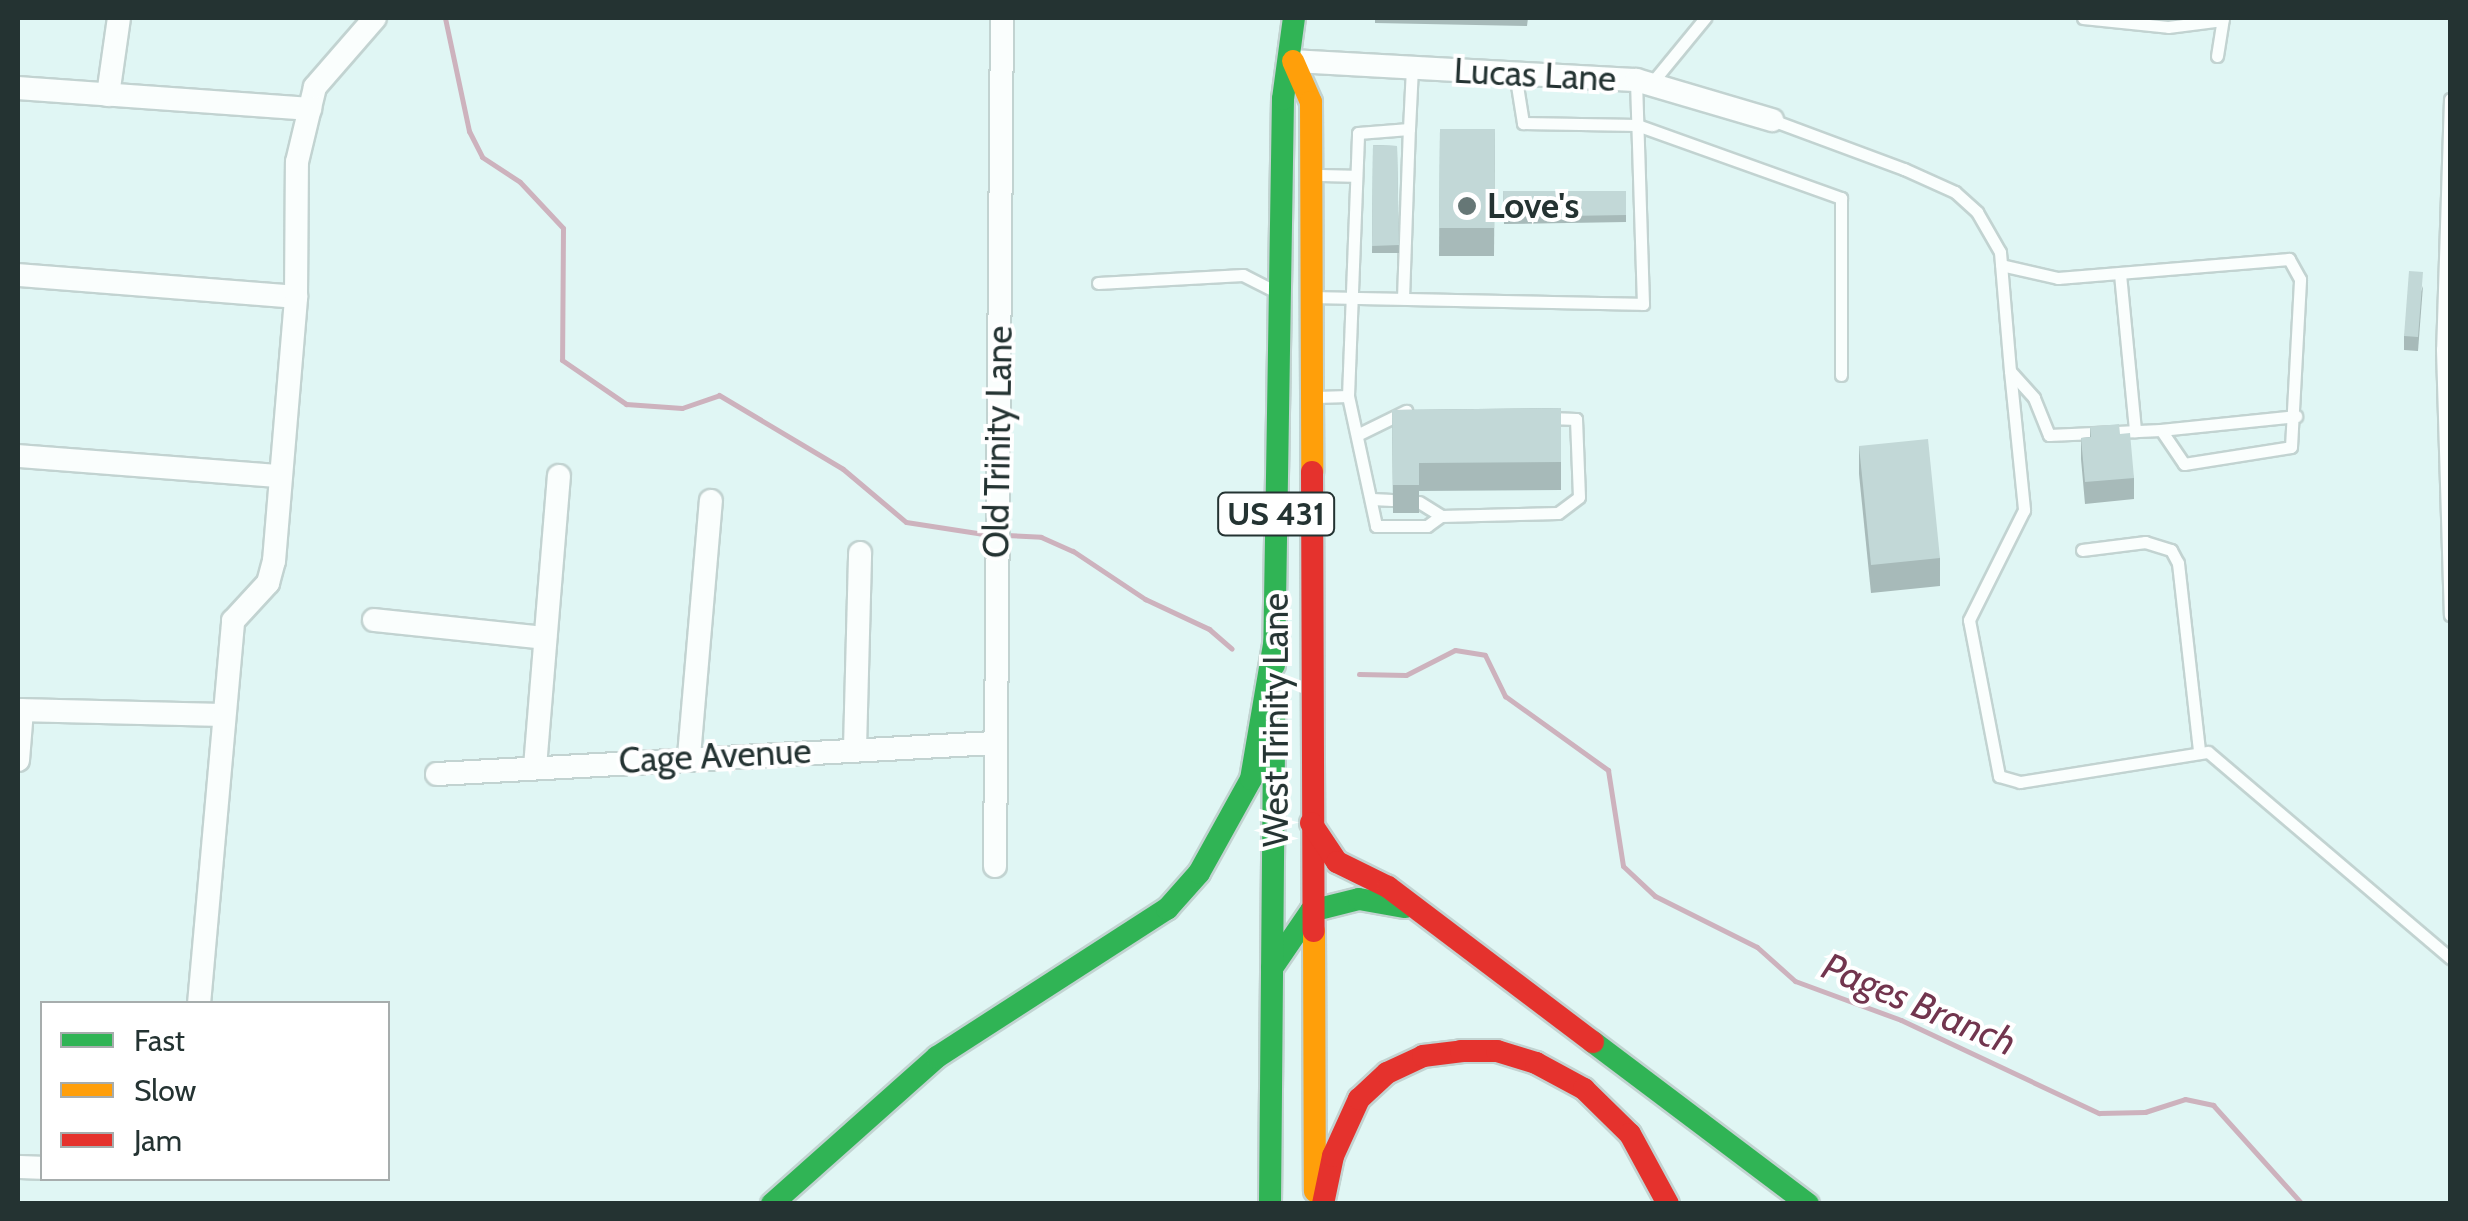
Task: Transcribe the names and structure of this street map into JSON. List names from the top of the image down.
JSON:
{
  "streets": {
    "main road": ["US 431", "West Trinity Lane"],
    "street": ["Lucas Lane", "Old Trinity Lane", "Cage Avenue"]
  },
  "crossings": [
    ["Lucas Lane", "West Trinity Lane"],
    ["Old Trinity Lane", "Cage Avenue"]
  ],
  "water": ["Pages Branch"],
  "places": ["Love's"],
  "legend": ["Fast", "Slow", "Jam"]
}
